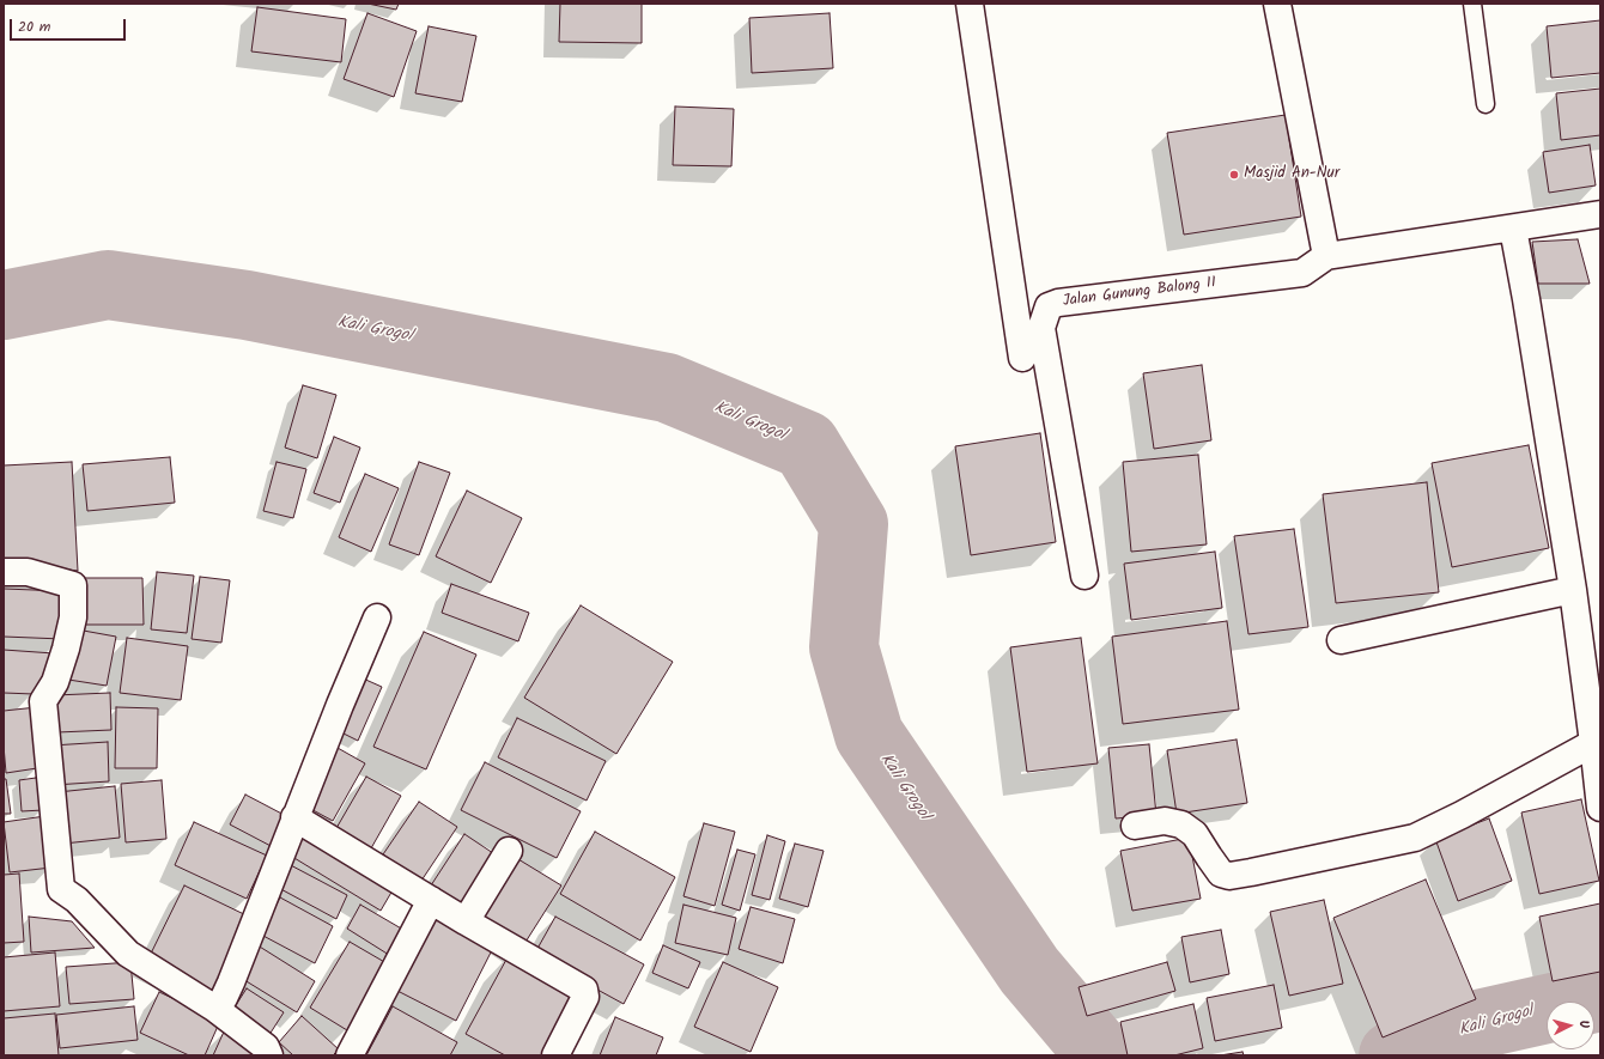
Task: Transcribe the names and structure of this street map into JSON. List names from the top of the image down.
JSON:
{
  "streets": {
    "street": ["Jalan Gunung Balong II"]
  },
  "water": ["Kali Grogol"],
  "places": ["Masjid An-Nur"],
  "scale_bar": "20 m",
  "north": "right"
}
